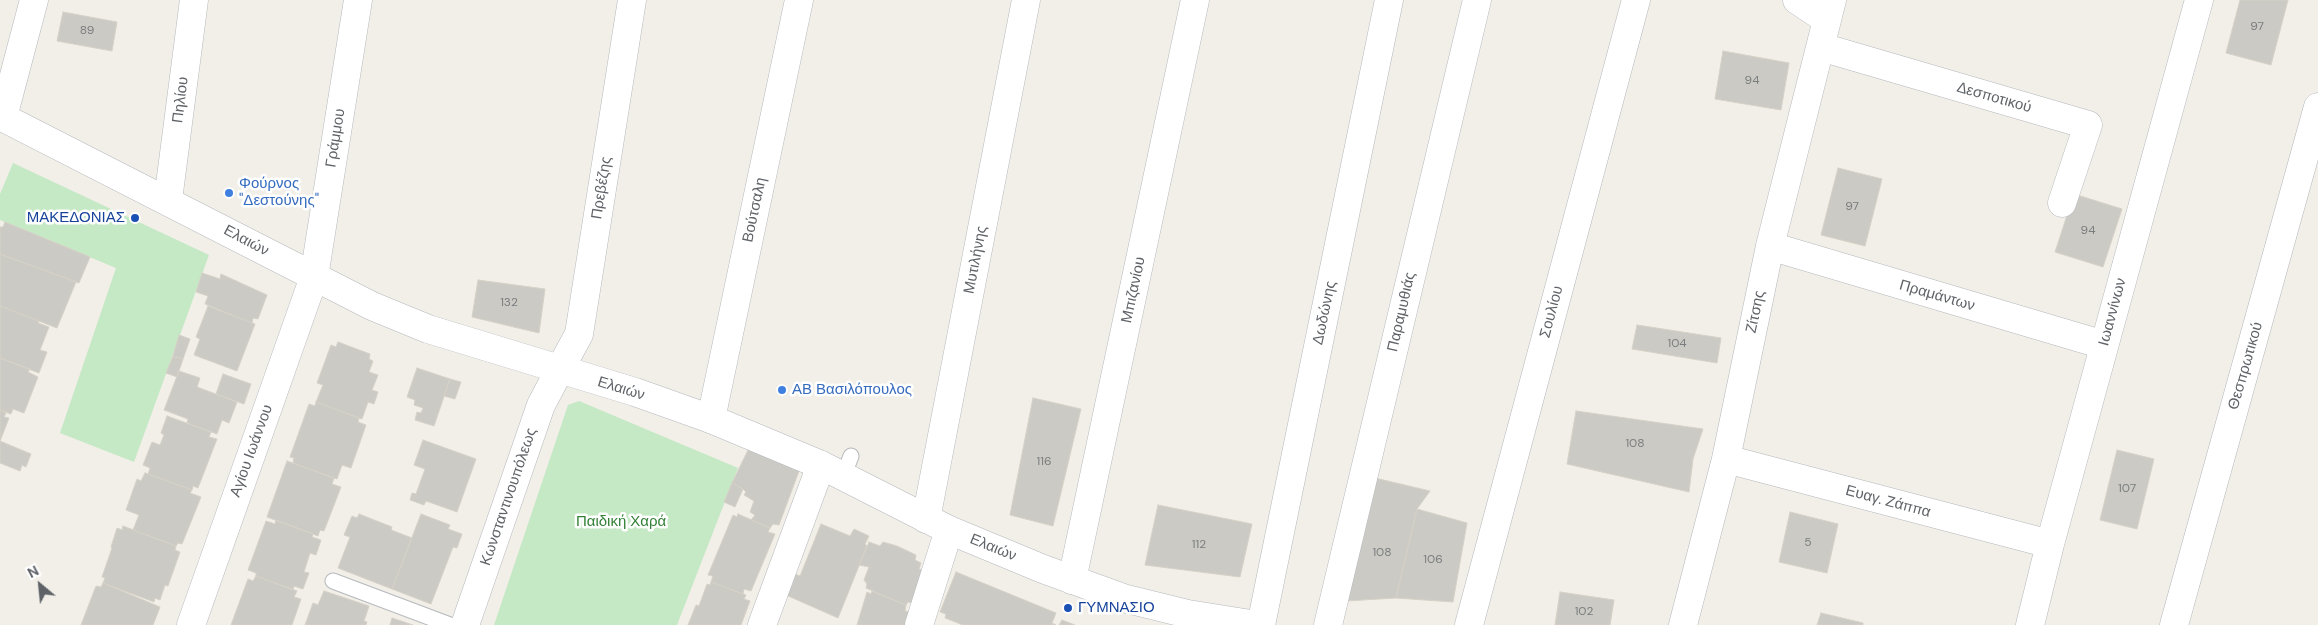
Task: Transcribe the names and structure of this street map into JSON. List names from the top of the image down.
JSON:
{
  "streets": {
    "street": [
      "Δεσποτικού",
      "Πηλίου",
      "Γράμμου",
      "Πρεβέζης",
      "Βούτσαλη",
      "Ελαιών",
      "Μυτιλήνης",
      "Μπιζανίου",
      "Πραμάντων",
      "Παραμυθιάς",
      "Σουλίου",
      "Ζίτσης",
      "Ιωαννίνων",
      "Δωδώνης",
      "Θεσπρωτικού",
      "Αγίου Ιωάννου",
      "Κωνσταντινουπόλεως",
      "Ευαγ. Ζάππα"
    ]
  },
  "crossings": [
    ["Δεσποτικού", "Ζίτσης"],
    ["Πηλίου", "Ελαιών"],
    ["Γράμμου", "Ελαιών"],
    ["Γράμμου", "Αγίου Ιωάννου"],
    ["Πρεβέζης", "Ελαιών"],
    ["Πρεβέζης", "Κωνσταντινουπόλεως"],
    ["Βούτσαλη", "Ελαιών"],
    ["Ελαιών", "Μυτιλήνης"],
    ["Ελαιών", "Μπιζανίου"],
    ["Ελαιών", "Αγίου Ιωάννου"],
    ["Ελαιών", "Κωνσταντινουπόλεως"],
    ["Πραμάντων", "Ζίτσης"],
    ["Πραμάντων", "Ιωαννίνων"],
    ["Ζίτσης", "Ευαγ. Ζάππα"],
    ["Ιωαννίνων", "Ευαγ. Ζάππα"]
  ],
  "parks": ["Παιδική Χαρά"],
  "places": [
    "Φούρνος \"Δεστούνης\"",
    "ΜΑΚΕΔΟΝΙΑΣ",
    "ΑΒ Βασιλόπουλος",
    "ΓΥΜΝΑΣΙΟ"
  ],
  "house_numbers": [
    "97",
    "89",
    "94",
    "97",
    "94",
    "132",
    "104",
    "108",
    "116",
    "107",
    "5",
    "112",
    "108",
    "106",
    "102"
  ],
  "north": "top left"
}
